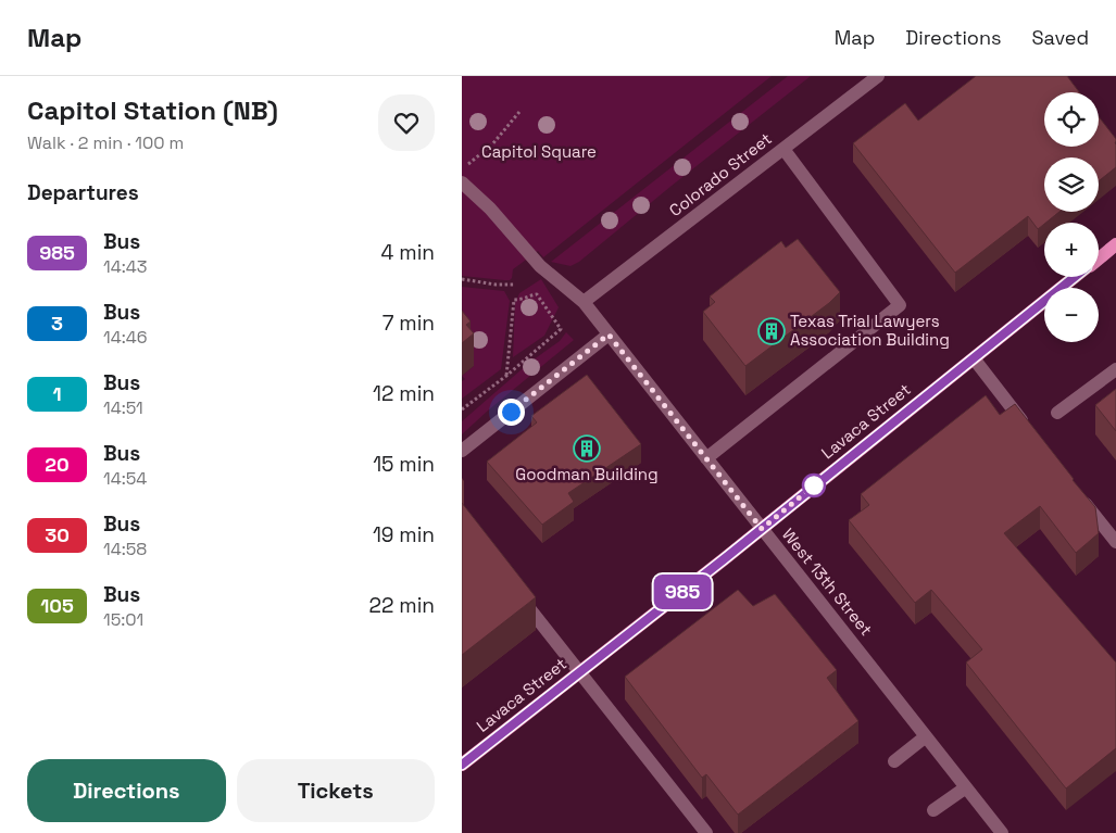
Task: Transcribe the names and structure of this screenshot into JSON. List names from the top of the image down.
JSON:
{
  "streets": {
    "main road": ["Lavaca Street"],
    "street": ["Colorado Street", "West 13th Street"]
  },
  "crossings": [
    ["Colorado Street", "West 13th Street"],
    ["Lavaca Street", "West 13th Street"]
  ],
  "parks": ["Capitol Square"],
  "places": {
    "building": ["Texas Trial Lawyers Association Building", "Goodman Building"]
  },
  "lines": ["bus line 985"],
  "page": {
    "header": "Map",
    "nav": ["Map", "Directions", "Saved"],
    "heading": [
      ["Capitol Station (NB)", "Walk · 2 min · 100 m"],
      "Departures"
    ],
    "on_map": "985",
    "map_buttons": ["+", "−"],
    "list": [
      {
        "mark": "985",
        "name": "Bus",
        "note": "14:43",
        "value": "4 min"
      },
      {
        "mark": "3",
        "name": "Bus",
        "note": "14:46",
        "value": "7 min"
      },
      {
        "mark": "1",
        "name": "Bus",
        "note": "14:51",
        "value": "12 min"
      },
      {
        "mark": "20",
        "name": "Bus",
        "note": "14:54",
        "value": "15 min"
      },
      {
        "mark": "30",
        "name": "Bus",
        "note": "14:58",
        "value": "19 min"
      },
      {
        "mark": "105",
        "name": "Bus",
        "note": "15:01",
        "value": "22 min"
      }
    ],
    "buttons": ["Directions", "Tickets"]
  }
}
